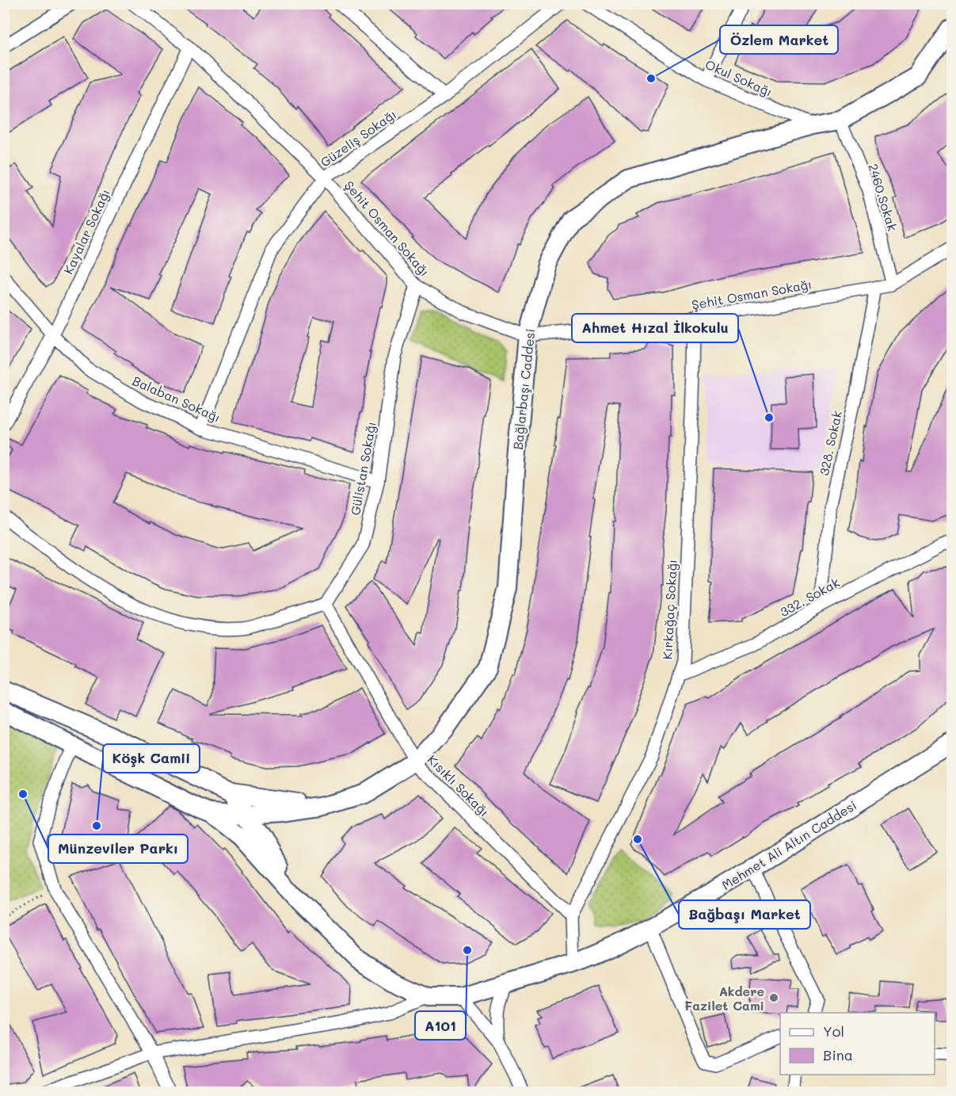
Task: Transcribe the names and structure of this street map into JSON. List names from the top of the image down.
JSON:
{
  "streets": {
    "street": [
      "Okul Sokağı",
      "Güzeliş Sokağı",
      "2460.Sokak",
      "Şehit Osman Sokağı",
      "Kayalar Sokağı",
      "Bağlarbaşı Caddesi",
      "Balaban Sokağı",
      "328. Sokak",
      "Gülistan Sokağı",
      "332. Sokak",
      "Kırkağaç Sokağı",
      "Kısıklı Sokağı",
      "Mehmet Ali Altın Caddesi"
    ]
  },
  "crossings": [
    ["Okul Sokağı", "Bağlarbaşı Caddesi"],
    ["Güzeliş Sokağı", "Şehit Osman Sokağı"],
    ["Güzeliş Sokağı", "Balaban Sokağı"],
    ["2460.Sokak", "Şehit Osman Sokağı"],
    ["2460.Sokak", "Bağlarbaşı Caddesi"],
    ["Şehit Osman Sokağı", "Kayalar Sokağı"],
    ["Şehit Osman Sokağı", "Bağlarbaşı Caddesi"],
    ["Şehit Osman Sokağı", "328. Sokak"],
    ["Şehit Osman Sokağı", "Gülistan Sokağı"],
    ["Şehit Osman Sokağı", "Kırkağaç Sokağı"],
    ["Kayalar Sokağı", "Balaban Sokağı"],
    ["Bağlarbaşı Caddesi", "Kısıklı Sokağı"],
    ["Balaban Sokağı", "Gülistan Sokağı"],
    ["328. Sokak", "332. Sokak"],
    ["Gülistan Sokağı", "Kısıklı Sokağı"],
    ["332. Sokak", "Kırkağaç Sokağı"],
    ["Kırkağaç Sokağı", "Kısıklı Sokağı"],
    ["Kırkağaç Sokağı", "Mehmet Ali Altın Caddesi"]
  ],
  "places": [
    "Özlem Market",
    "Ahmet Hızal İlkokulu",
    "Münzeviler Parkı",
    "Köşk Camii",
    "Bağbaşı Market",
    "A101",
    "Akdere Fazilet Cami"
  ],
  "legend": ["Yol", "Bina"]
}
